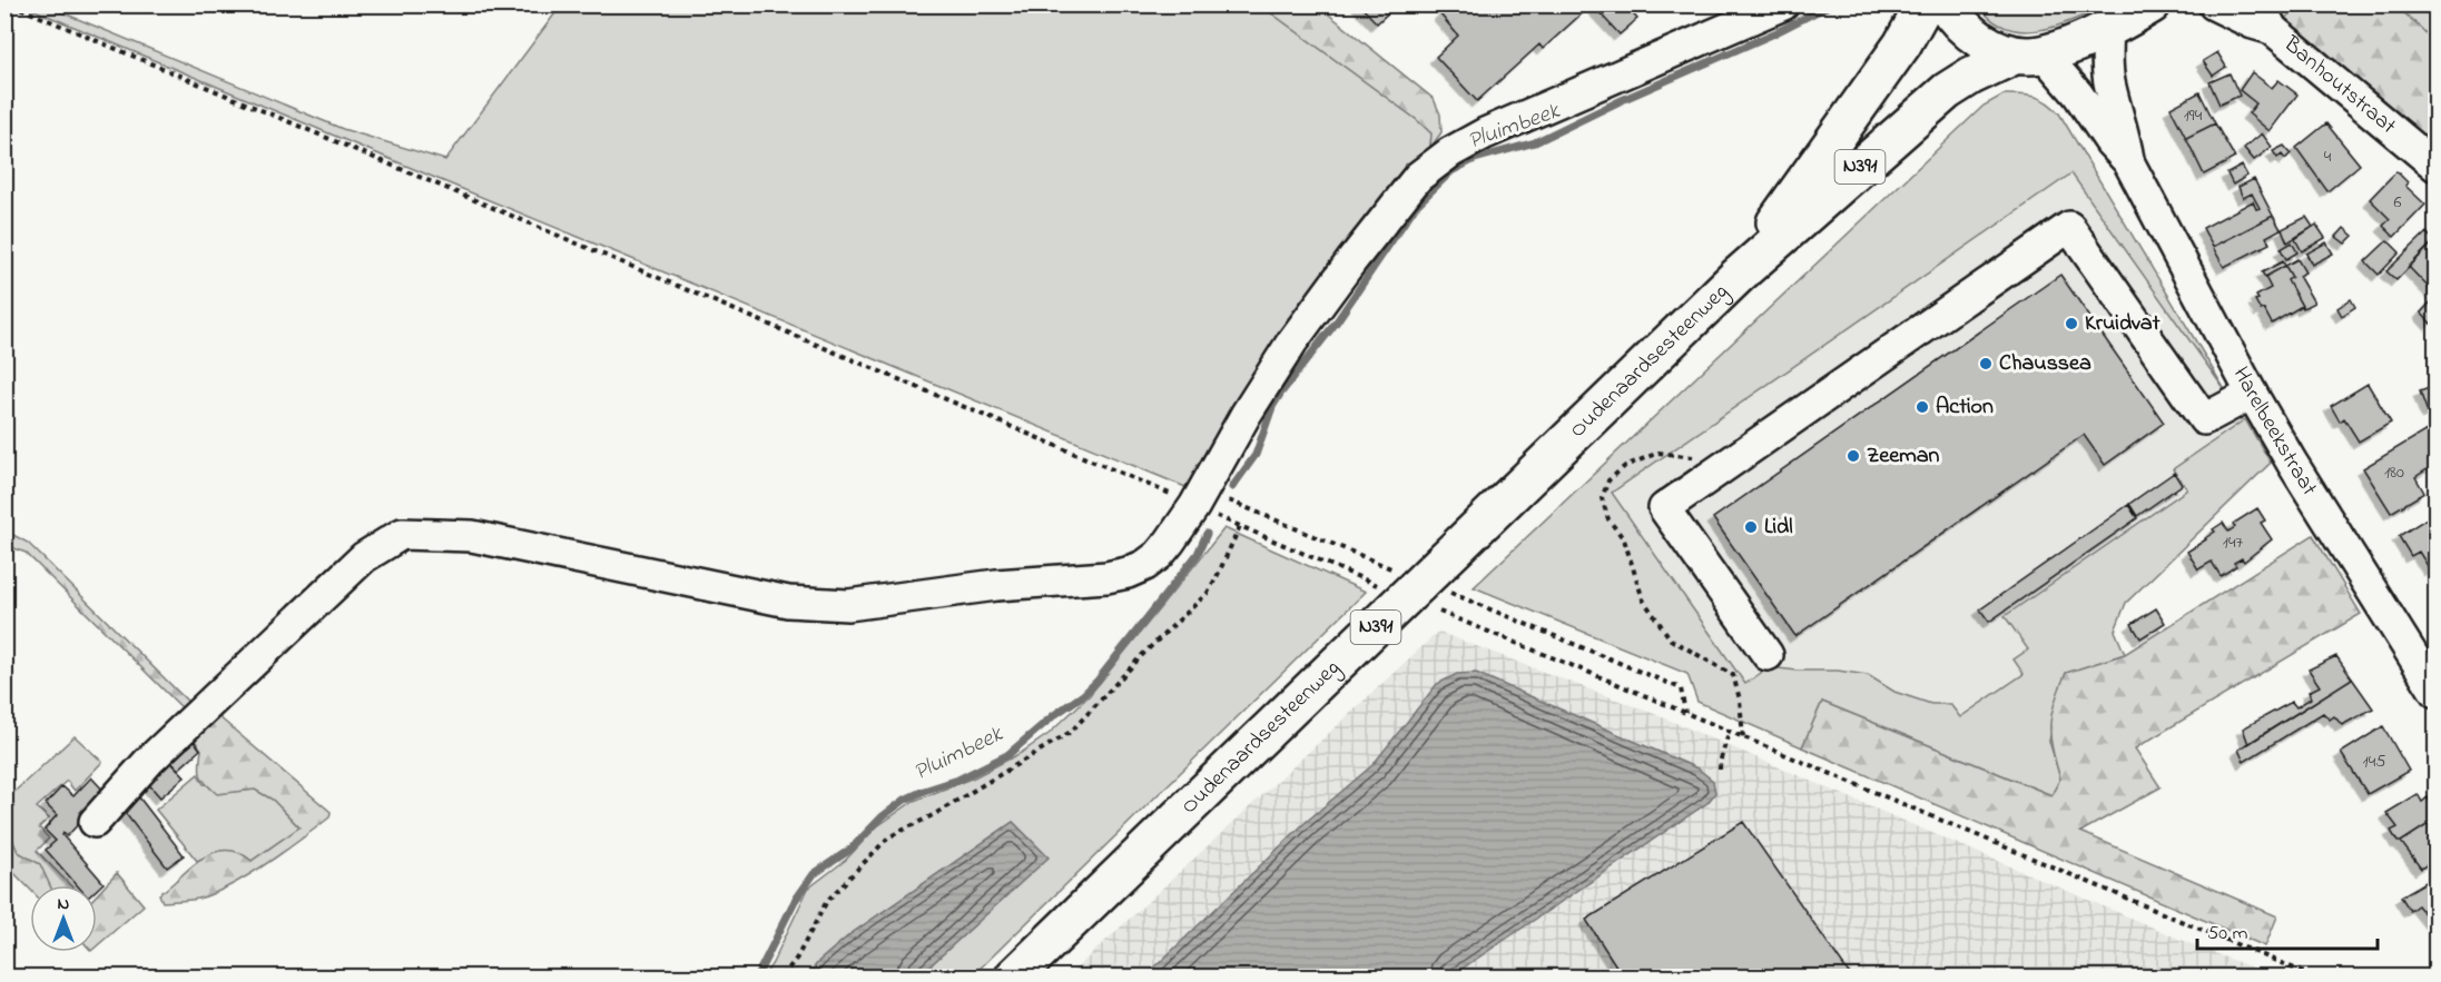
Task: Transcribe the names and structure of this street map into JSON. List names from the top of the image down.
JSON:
{
  "streets": {
    "main road": ["N391", "Oudenaardsesteenweg"],
    "street": ["Banhoutstraat", "Harelbeekstraat"]
  },
  "crossings": [
    ["N391", "Oudenaardsesteenweg"],
    ["N391", "Harelbeekstraat"],
    ["Oudenaardsesteenweg", "Harelbeekstraat"]
  ],
  "water": ["Pluimbeek"],
  "places": [
    "Kruidvat",
    "Chaussea",
    "Action",
    "Zeeman",
    "Lidl"
  ],
  "house_numbers": [
    "194",
    "4",
    "6",
    "180",
    "147",
    "145"
  ],
  "scale_bar": "50 m",
  "north": "top"
}
